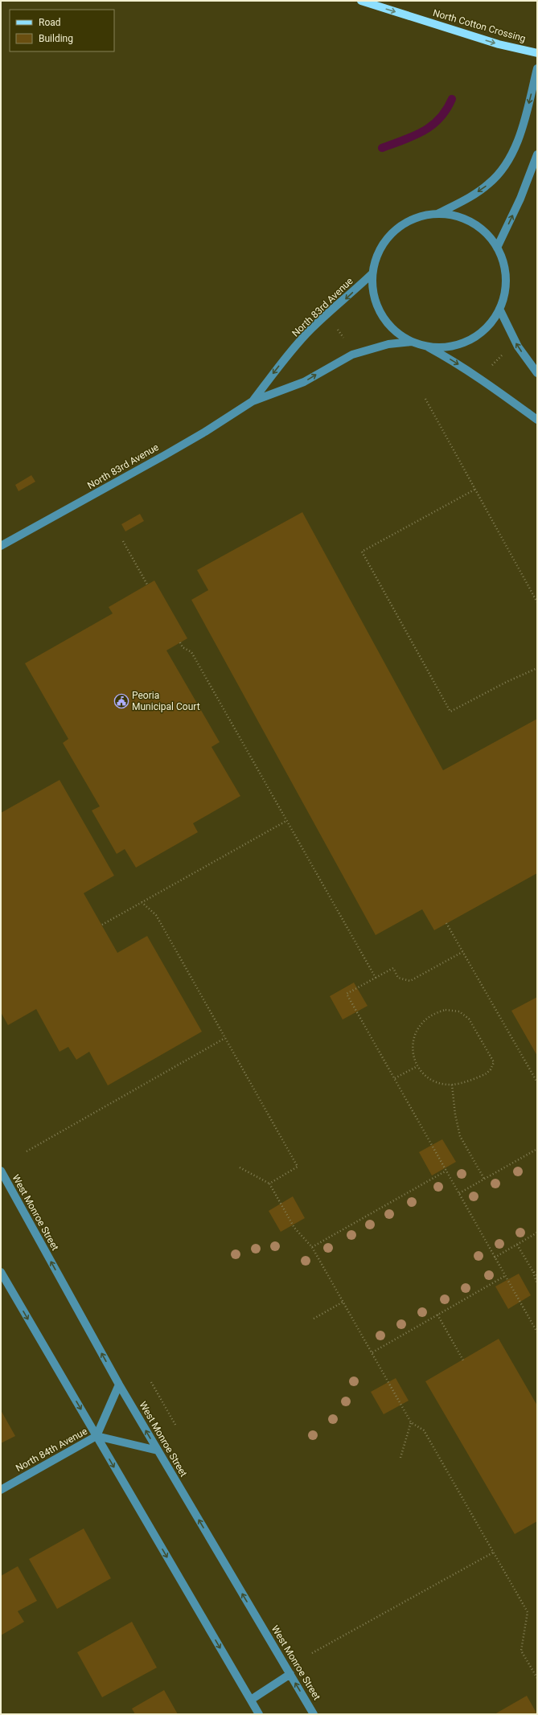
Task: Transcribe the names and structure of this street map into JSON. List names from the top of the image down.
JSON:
{
  "streets": {
    "main road": ["North Cotton Crossing"],
    "street": ["North 83rd Avenue", "West Monroe Street", "North 84th Avenue"]
  },
  "one_way": ["North Cotton Crossing"],
  "places": {
    "public building": ["Peoria Municipal Court"]
  },
  "legend": ["Road", "Building"]
}
